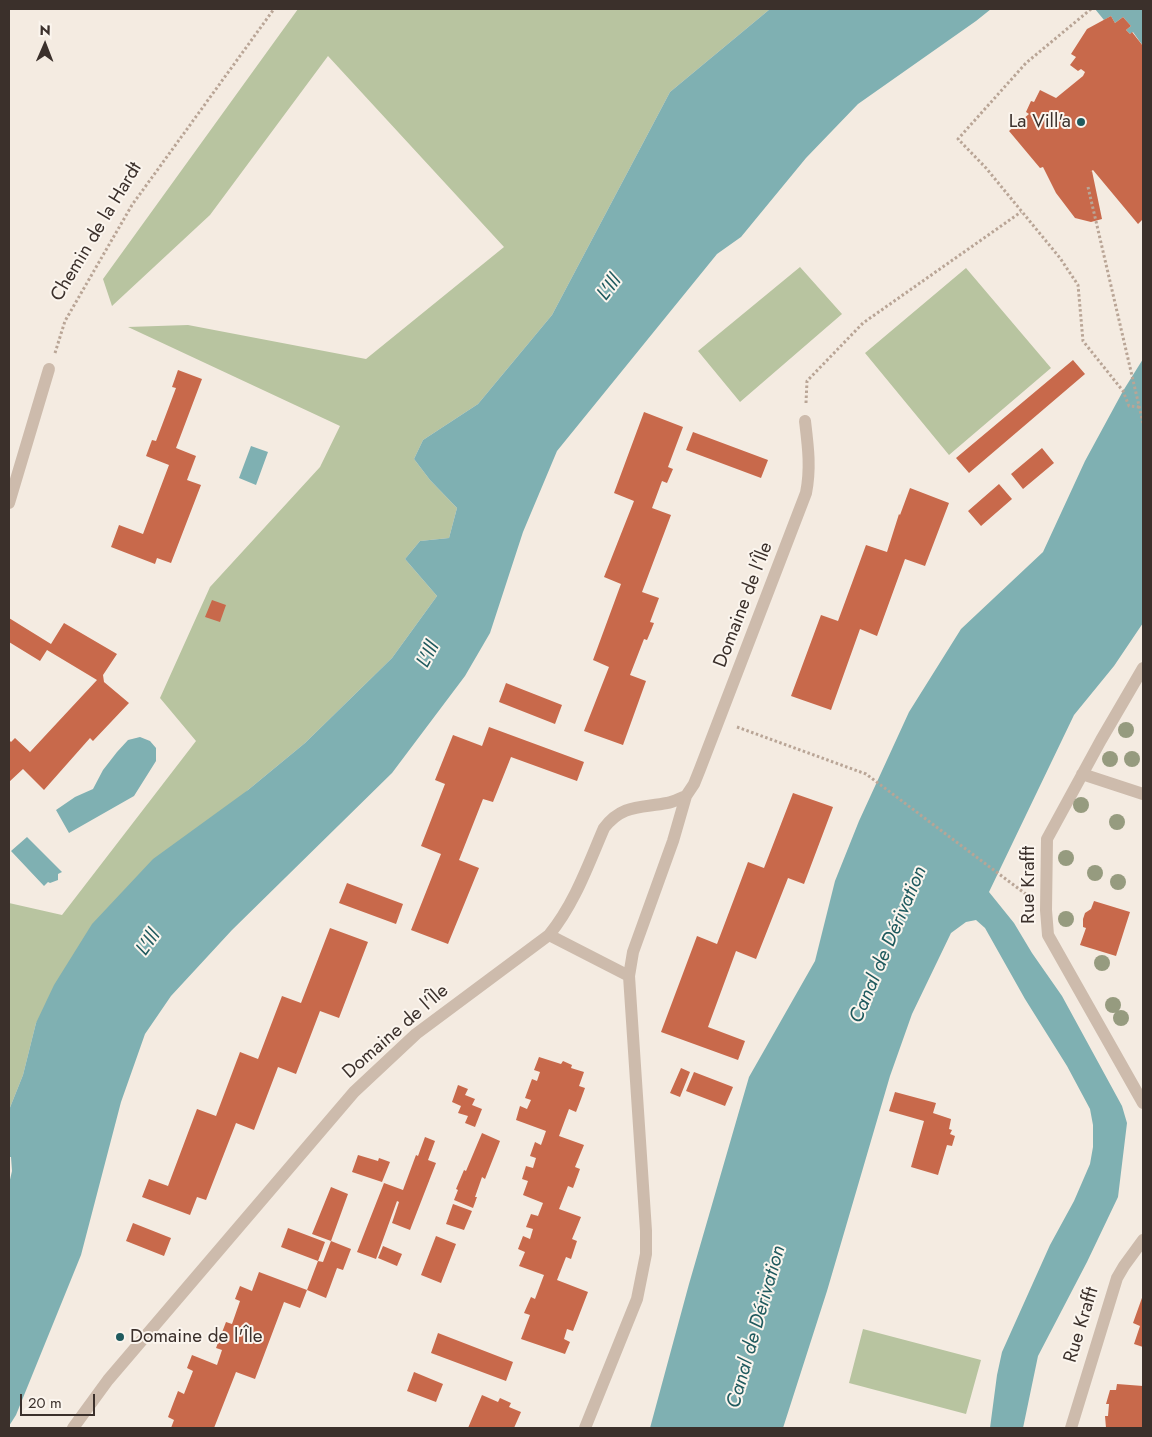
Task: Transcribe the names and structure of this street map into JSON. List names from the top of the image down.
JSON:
{
  "streets": {
    "street": ["Domaine de l'Île", "Rue Krafft"],
    "path": ["Chemin de la Hardt"]
  },
  "water": ["L'Ill", "Canal de Dérivation"],
  "places": ["La Vill'a", "Domaine de l'Île"],
  "scale_bar": "20 m",
  "north": "top"
}
